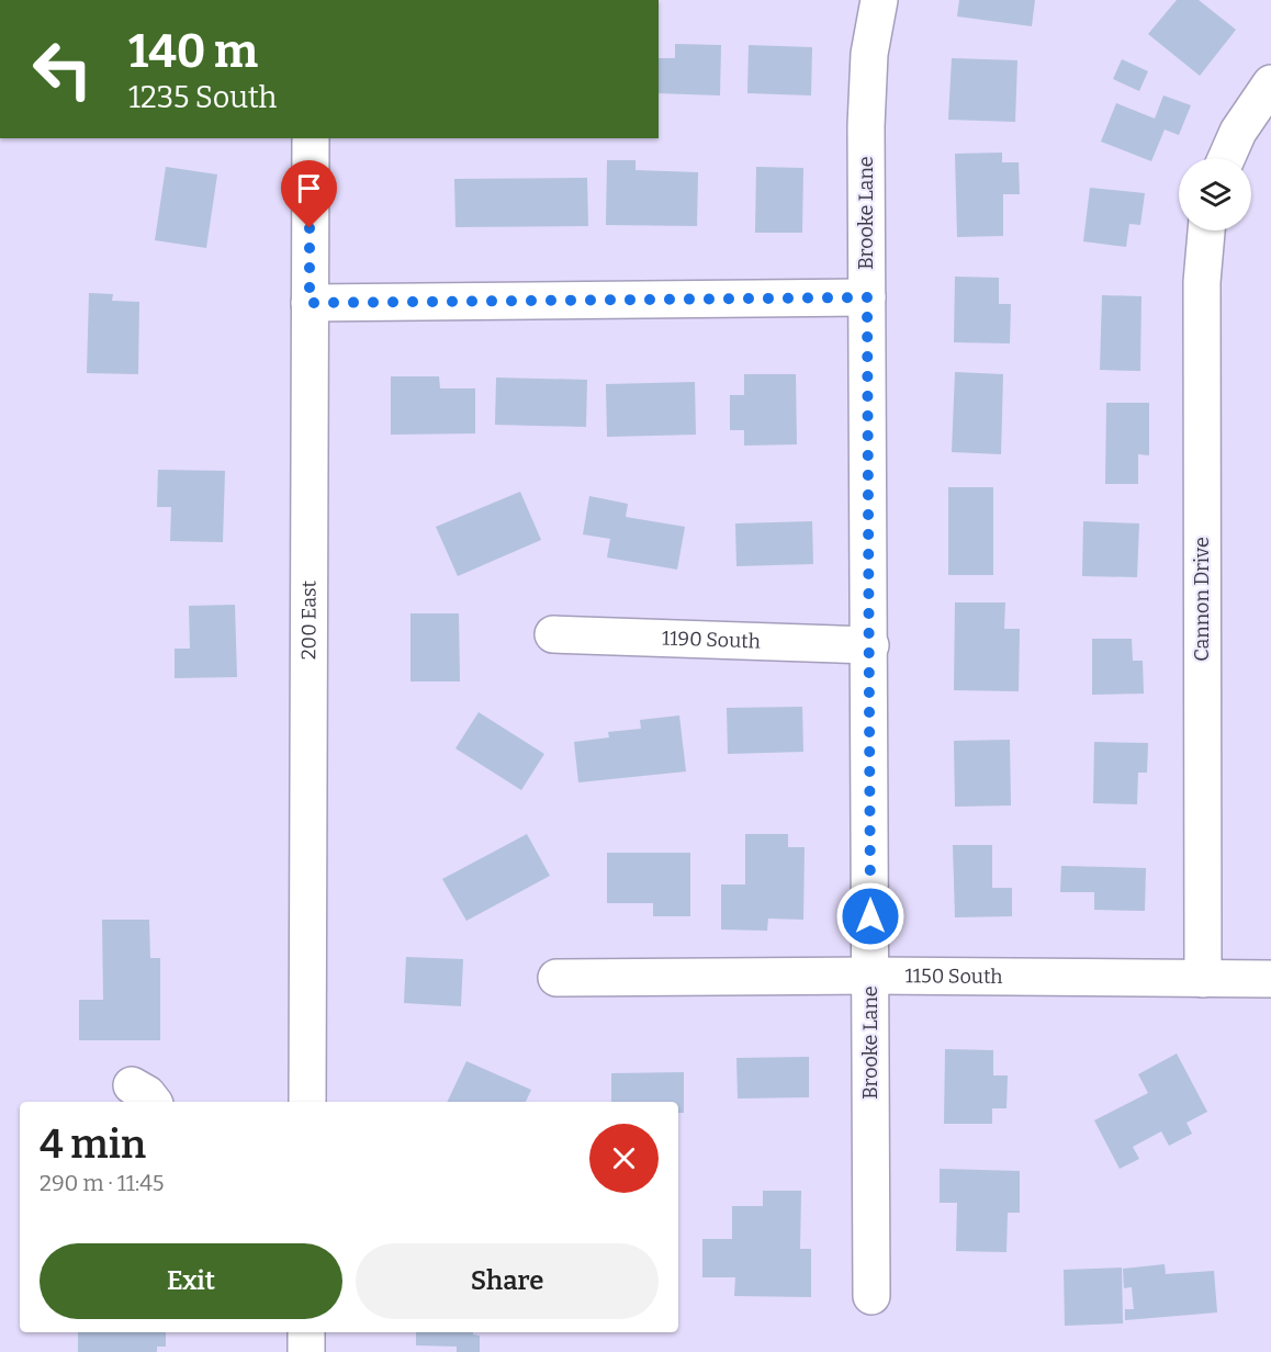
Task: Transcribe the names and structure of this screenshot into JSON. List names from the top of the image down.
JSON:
{
  "streets": {
    "street": [
      "Brooke Lane",
      "Cannon Drive",
      "200 East",
      "1190 South",
      "1150 South"
    ]
  },
  "crossings": [
    ["Brooke Lane", "1190 South"],
    ["Brooke Lane", "1150 South"],
    ["Cannon Drive", "1150 South"]
  ],
  "page": {
    "turn": ["140 m", "1235 South"],
    "heading": ["4 min", "290 m · 11:45"],
    "buttons": ["Exit", "Share"]
  }
}
